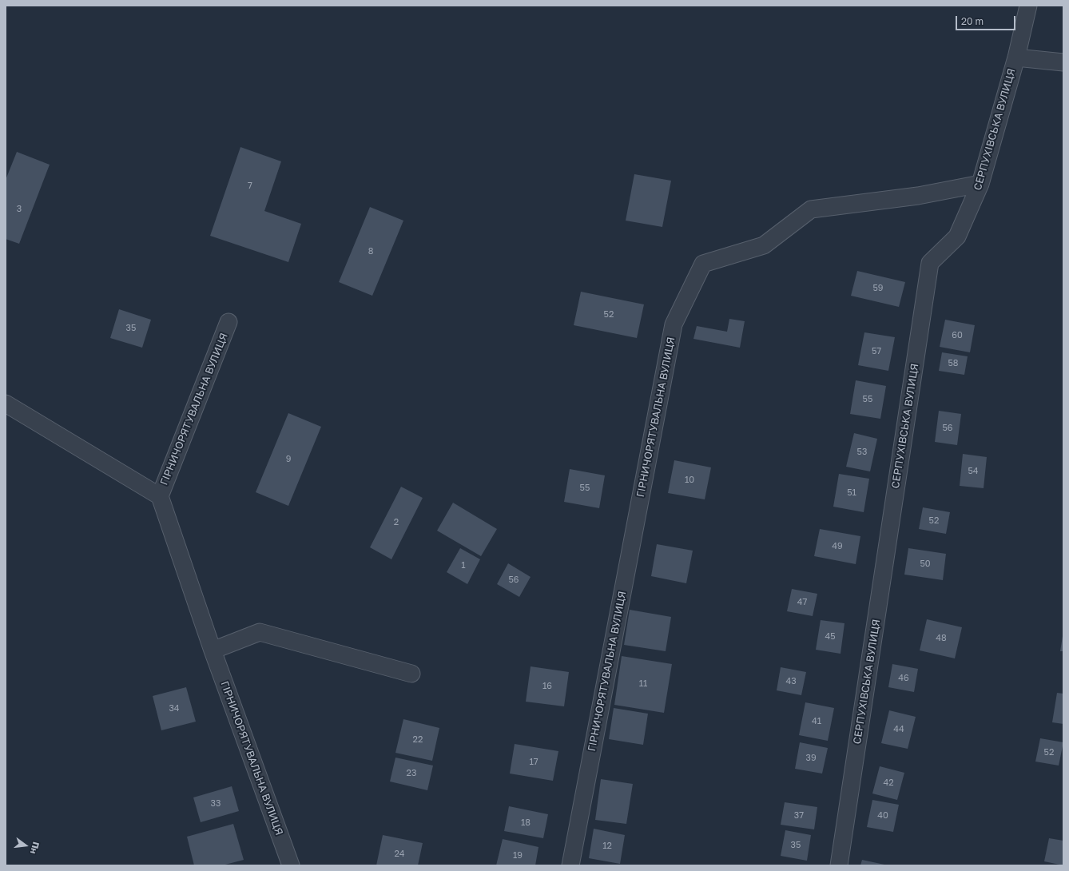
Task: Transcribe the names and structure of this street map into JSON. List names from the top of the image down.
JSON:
{
  "streets": {
    "street": ["СЕРПУХІВСЬКА ВУЛИЦЯ", "ГІРНИЧОРЯТУВАЛЬНА ВУЛИЦЯ"]
  },
  "crossings": [
    ["СЕРПУХІВСЬКА ВУЛИЦЯ", "ГІРНИЧОРЯТУВАЛЬНА ВУЛИЦЯ"]
  ],
  "house_numbers": [
    "7",
    "3",
    "8",
    "59",
    "52",
    "35",
    "60",
    "57",
    "58",
    "55",
    "56",
    "53",
    "9",
    "54",
    "10",
    "55",
    "51",
    "52",
    "2",
    "49",
    "50",
    "1",
    "56",
    "47",
    "45",
    "48",
    "46",
    "43",
    "11",
    "16",
    "34",
    "41",
    "44",
    "22",
    "52",
    "39",
    "17",
    "23",
    "42",
    "33",
    "37",
    "40",
    "18",
    "35",
    "12",
    "24",
    "19"
  ],
  "scale_bar": "20 m",
  "north": "right"
}
